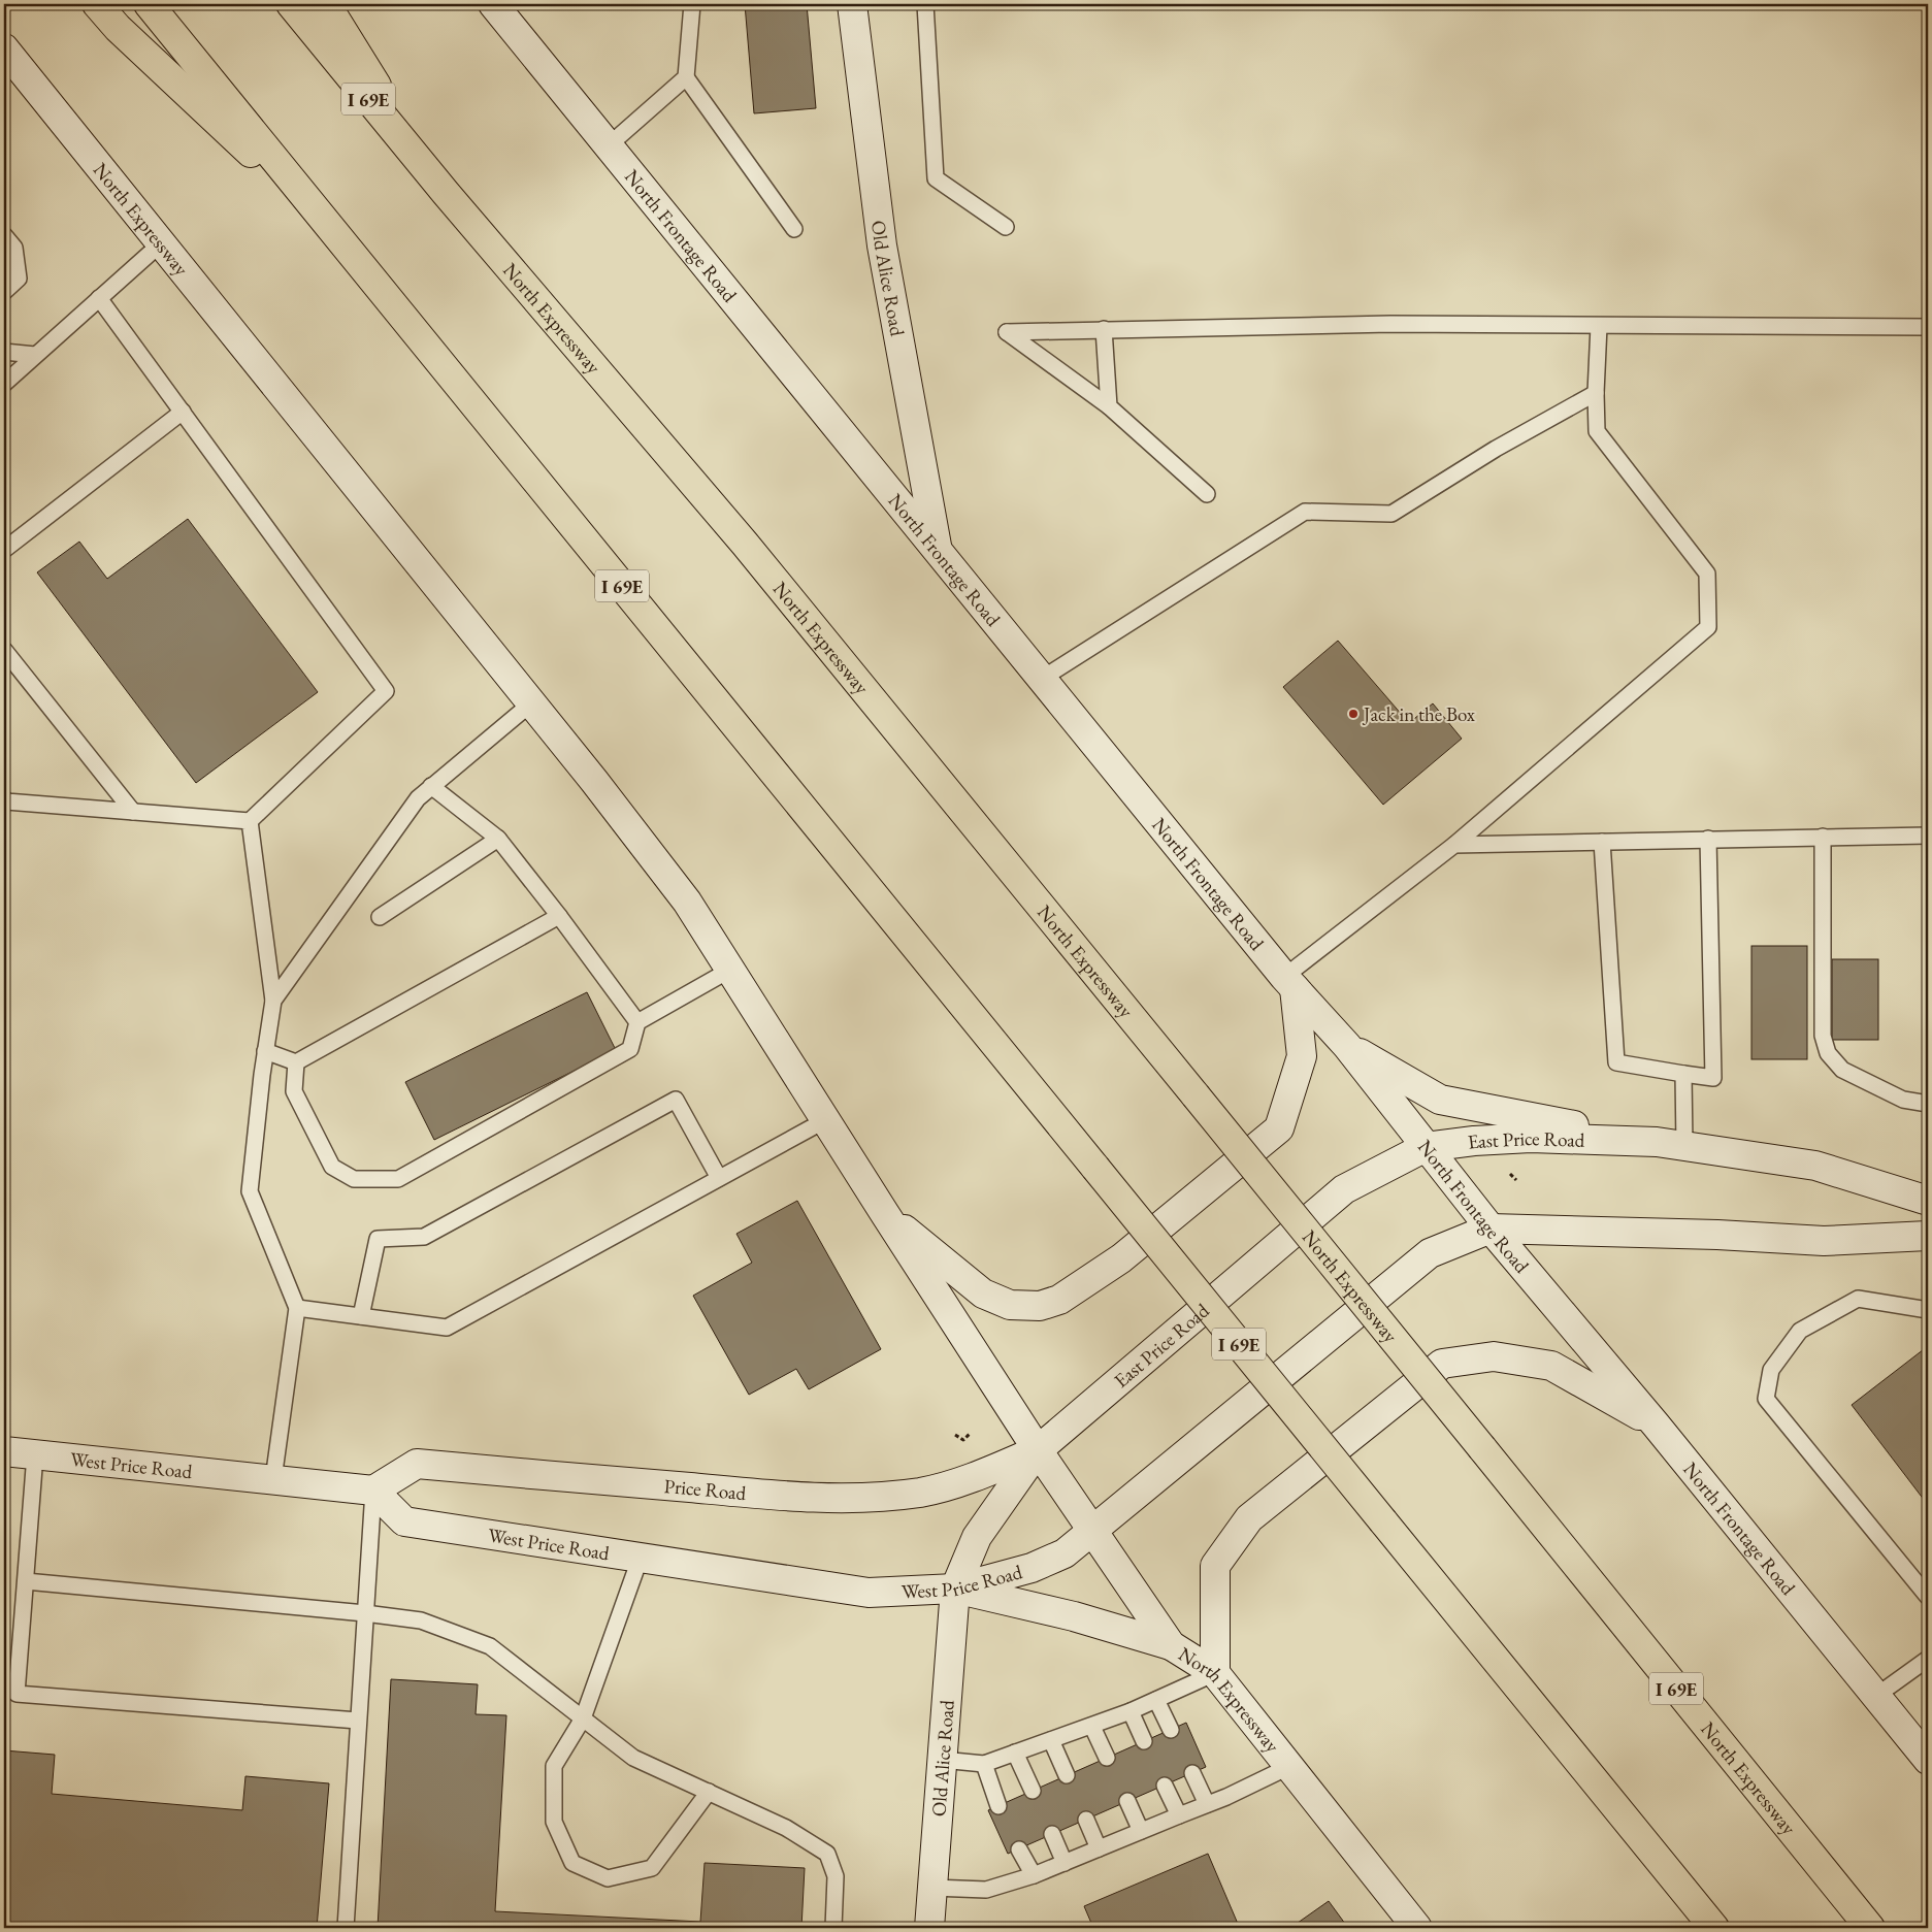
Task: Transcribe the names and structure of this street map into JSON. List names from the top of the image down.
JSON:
{
  "streets": {
    "highway": ["I 69E", "North Expressway"],
    "main road": [
      "North Frontage Road",
      "Old Alice Road",
      "East Price Road",
      "West Price Road",
      "Price Road"
    ]
  },
  "crossings": [
    ["North Expressway", "Old Alice Road"],
    ["North Expressway", "East Price Road"],
    ["North Expressway", "West Price Road"],
    ["North Expressway", "Price Road"],
    ["North Frontage Road", "Old Alice Road"],
    ["North Frontage Road", "East Price Road"],
    ["Old Alice Road", "East Price Road"],
    ["Old Alice Road", "West Price Road"],
    ["Old Alice Road", "Price Road"],
    ["East Price Road", "Price Road"],
    ["West Price Road", "Price Road"]
  ],
  "places": ["Jack in the Box"]
}
